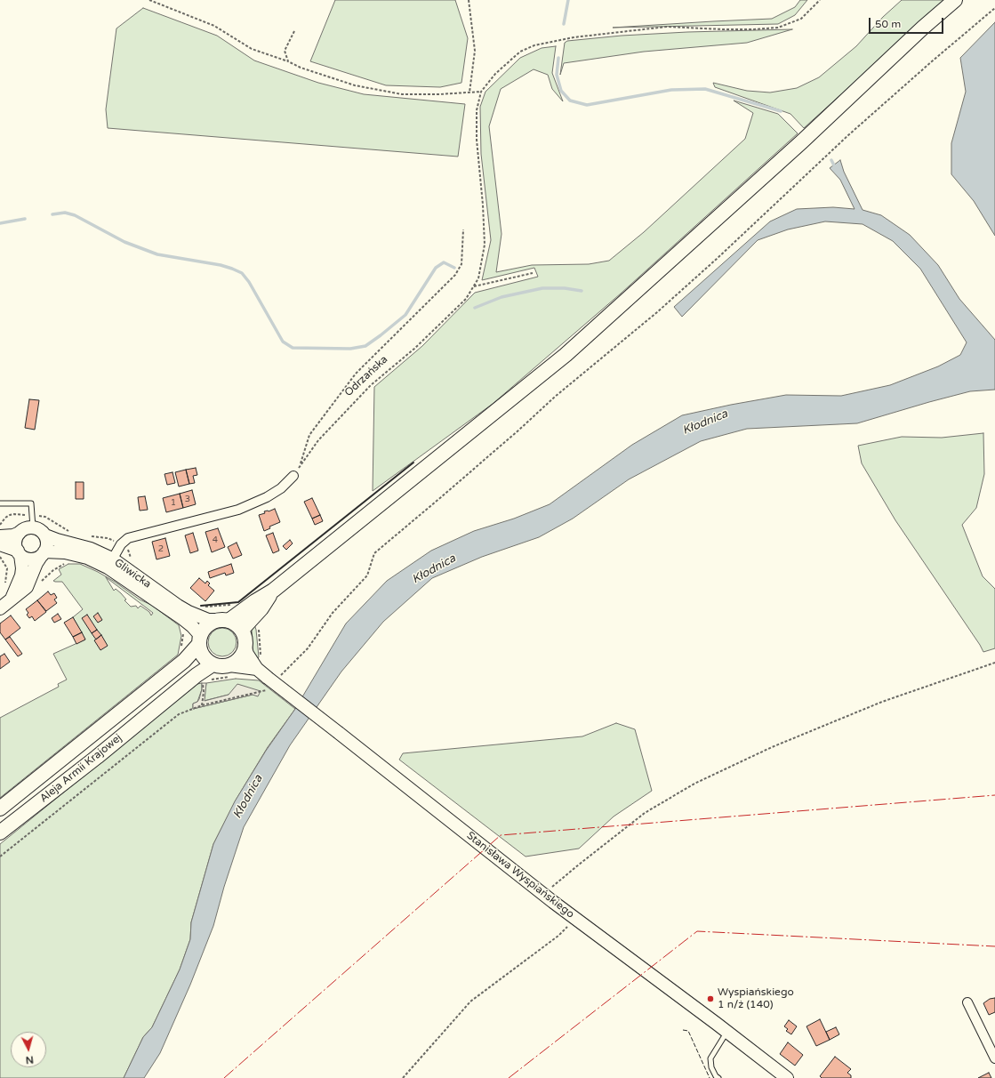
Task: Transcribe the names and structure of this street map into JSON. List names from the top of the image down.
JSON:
{
  "streets": {
    "main road": ["Gliwicka", "Aleja Armii Krajowej", "Stanisława Wyspiańskiego"],
    "path": ["Odrzańska"]
  },
  "crossings": [
    ["Gliwicka", "Aleja Armii Krajowej"],
    ["Gliwicka", "Stanisława Wyspiańskiego"],
    ["Aleja Armii Krajowej", "Stanisława Wyspiańskiego"]
  ],
  "water": ["Kłodnica"],
  "places": ["Wyspiańskiego 1 n/ż (140)"],
  "house_numbers": [
    "3",
    "1",
    "4",
    "2"
  ],
  "scale_bar": "50 m",
  "north": "bottom"
}
